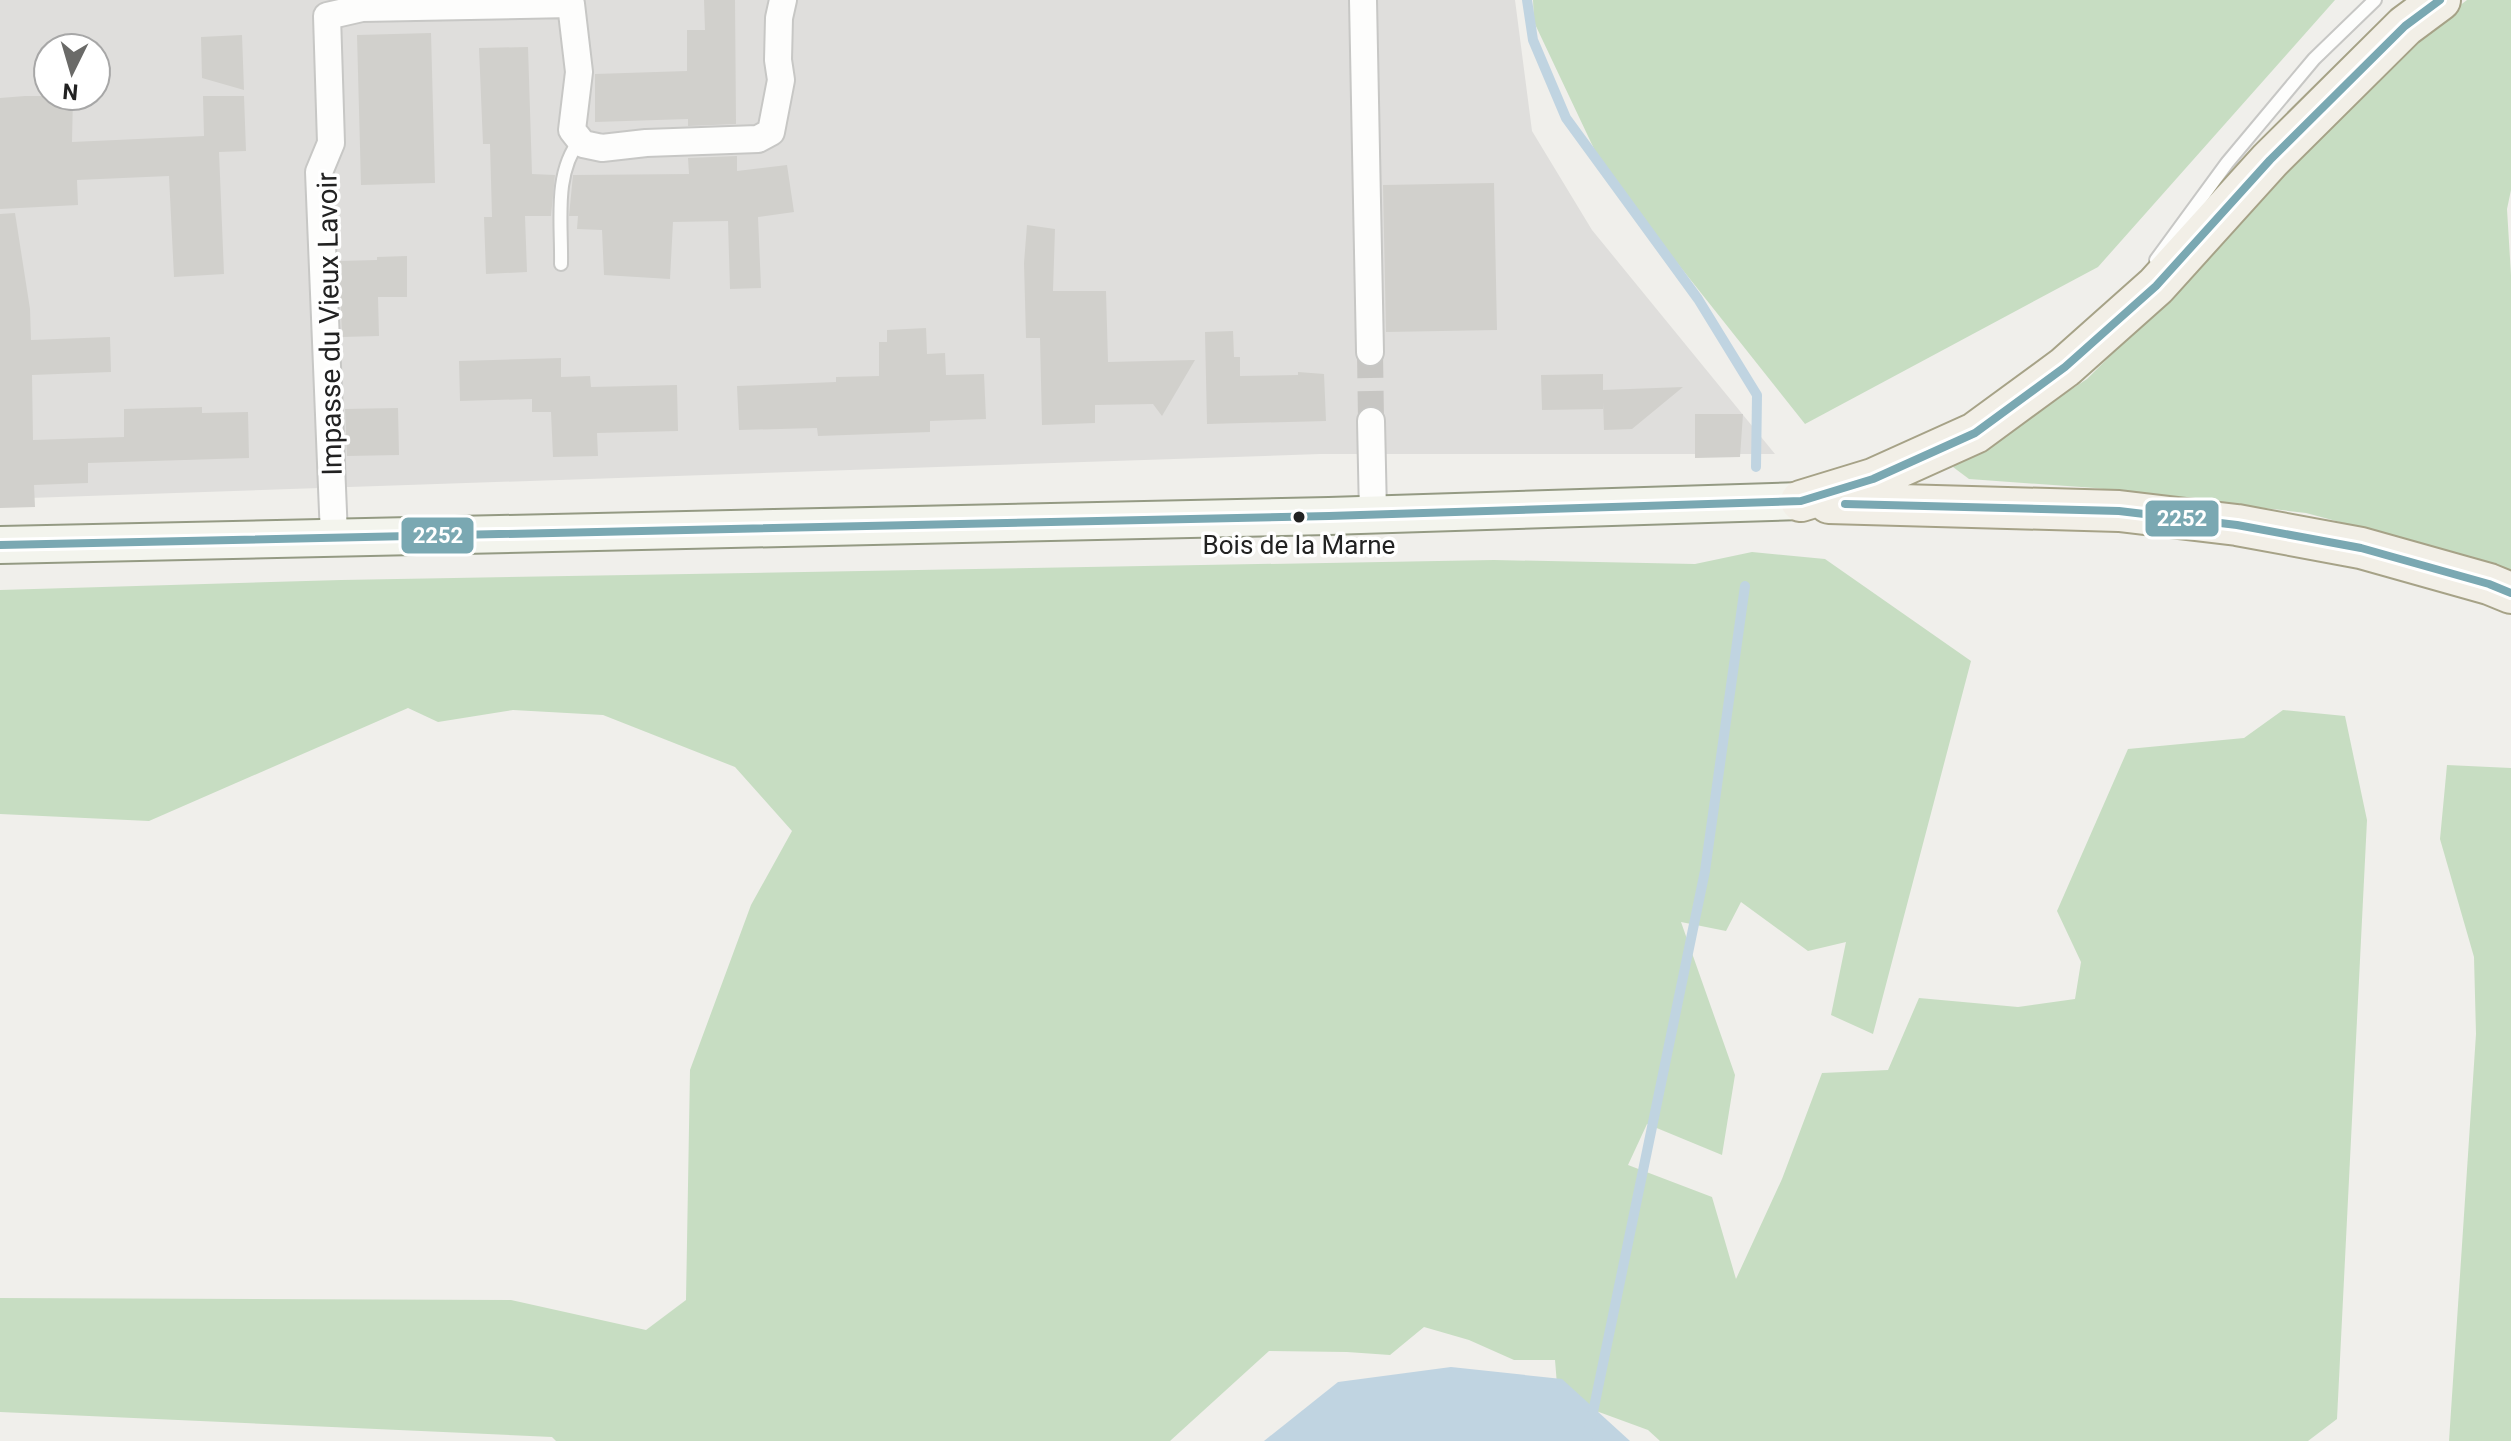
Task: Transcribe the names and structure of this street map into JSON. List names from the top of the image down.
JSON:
{
  "streets": {
    "street": ["Impasse du Vieux Lavoir"]
  },
  "places": ["Bois de la Marne"],
  "lines": ["transit line 2252"],
  "north": "bottom"
}
